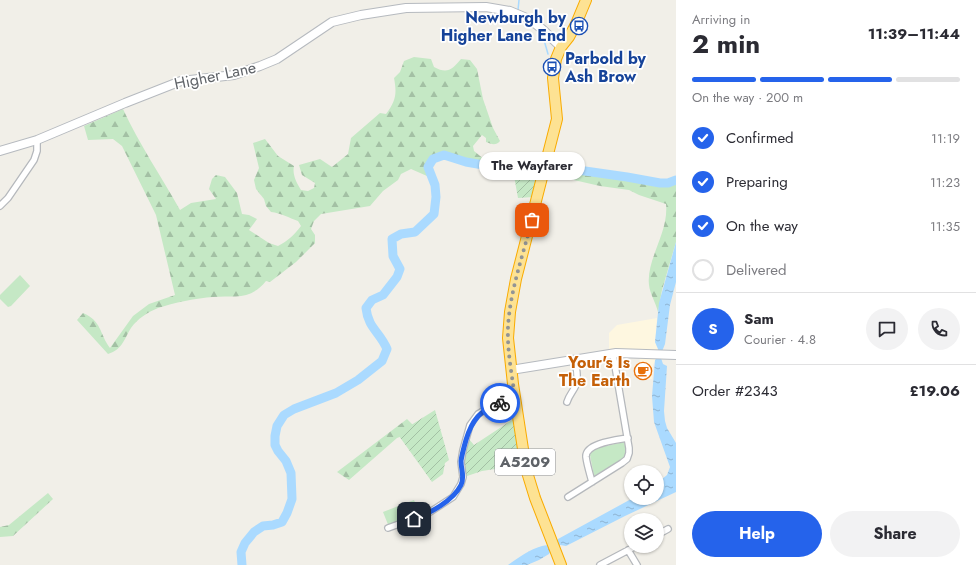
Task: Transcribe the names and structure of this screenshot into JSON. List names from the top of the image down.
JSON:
{
  "streets": {
    "highway": ["A5209"],
    "street": ["Higher Lane"]
  },
  "crossings": [
    ["Higher Lane", "A5209"]
  ],
  "places": {
    "bus stop": ["Newburgh by Higher Lane End", "Parbold by Ash Brow"],
    "other": ["The Wayfarer"],
    "cafe": ["Your's Is The Earth"]
  },
  "page": {
    "heading": ["2 min", "Arriving in", "11:39–11:44"],
    "panel": [
      "Sam",
      "Courier · 4.8",
      "Order #2343",
      "£19.06"
    ],
    "bar": "On the way · 200 m",
    "list": [
      ["Confirmed", "11:19"],
      ["Preparing", "11:23"],
      ["On the way", "11:35"],
      "Delivered"
    ],
    "bubble": "The Wayfarer",
    "round": "S",
    "buttons": ["Help", "Share"]
  }
}
